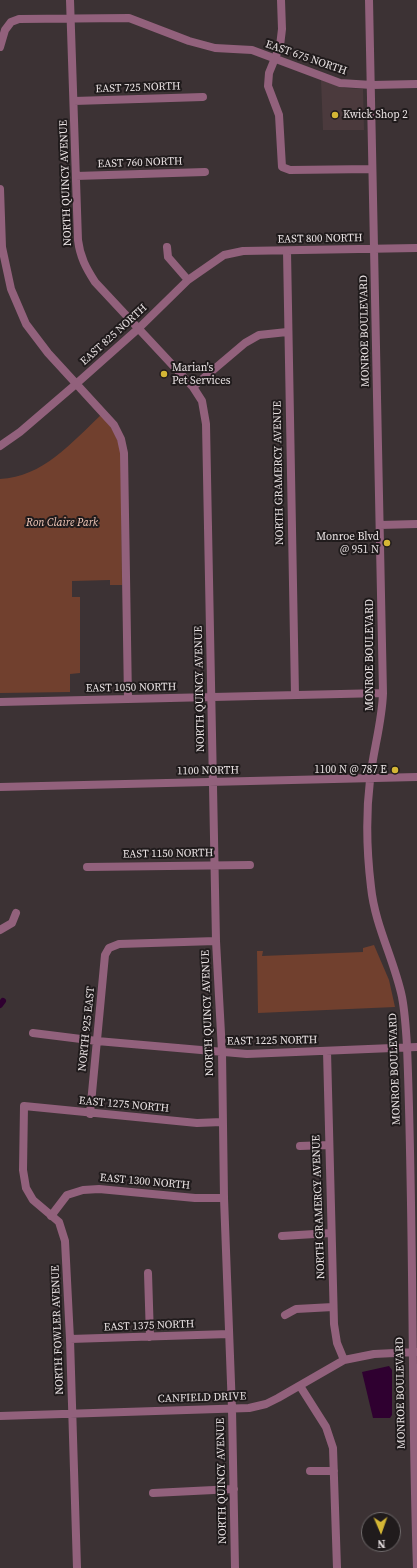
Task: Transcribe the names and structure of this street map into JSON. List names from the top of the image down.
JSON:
{
  "streets": {
    "street": [
      "EAST 675 NORTH",
      "EAST 725 NORTH",
      "EAST 760 NORTH",
      "NORTH QUINCY AVENUE",
      "EAST 800 NORTH",
      "MONROE BOULEVARD",
      "EAST 825 NORTH",
      "NORTH GRAMERCY AVENUE",
      "EAST 1050 NORTH",
      "1100 NORTH",
      "EAST 1150 NORTH",
      "NORTH 925 EAST",
      "EAST 1225 NORTH",
      "EAST 1275 NORTH",
      "EAST 1300 NORTH",
      "EAST 1375 NORTH",
      "NORTH FOWLER AVENUE",
      "CANFIELD DRIVE"
    ]
  },
  "crossings": [
    ["EAST 675 NORTH", "NORTH QUINCY AVENUE"],
    ["EAST 675 NORTH", "MONROE BOULEVARD"],
    ["EAST 725 NORTH", "NORTH QUINCY AVENUE"],
    ["EAST 760 NORTH", "NORTH QUINCY AVENUE"],
    ["NORTH QUINCY AVENUE", "EAST 825 NORTH"],
    ["NORTH QUINCY AVENUE", "EAST 1050 NORTH"],
    ["NORTH QUINCY AVENUE", "1100 NORTH"],
    ["NORTH QUINCY AVENUE", "EAST 1150 NORTH"],
    ["NORTH QUINCY AVENUE", "NORTH 925 EAST"],
    ["NORTH QUINCY AVENUE", "EAST 1225 NORTH"],
    ["NORTH QUINCY AVENUE", "EAST 1275 NORTH"],
    ["NORTH QUINCY AVENUE", "EAST 1300 NORTH"],
    ["NORTH QUINCY AVENUE", "EAST 1375 NORTH"],
    ["NORTH QUINCY AVENUE", "CANFIELD DRIVE"],
    ["EAST 800 NORTH", "MONROE BOULEVARD"],
    ["EAST 800 NORTH", "EAST 825 NORTH"],
    ["EAST 800 NORTH", "NORTH GRAMERCY AVENUE"],
    ["MONROE BOULEVARD", "EAST 1050 NORTH"],
    ["MONROE BOULEVARD", "1100 NORTH"],
    ["MONROE BOULEVARD", "EAST 1225 NORTH"],
    ["MONROE BOULEVARD", "CANFIELD DRIVE"],
    ["NORTH GRAMERCY AVENUE", "EAST 1050 NORTH"],
    ["NORTH GRAMERCY AVENUE", "EAST 1225 NORTH"],
    ["NORTH GRAMERCY AVENUE", "CANFIELD DRIVE"],
    ["NORTH 925 EAST", "EAST 1225 NORTH"],
    ["NORTH 925 EAST", "EAST 1275 NORTH"],
    ["EAST 1275 NORTH", "NORTH FOWLER AVENUE"],
    ["EAST 1300 NORTH", "NORTH FOWLER AVENUE"],
    ["EAST 1375 NORTH", "NORTH FOWLER AVENUE"],
    ["NORTH FOWLER AVENUE", "CANFIELD DRIVE"]
  ],
  "parks": ["Ron Claire Park"],
  "places": [
    "Kwick Shop 2",
    "Marian's Pet Services",
    "Monroe Blvd @ 951 N",
    "1100 N @ 787 E"
  ],
  "north": "bottom"
}
